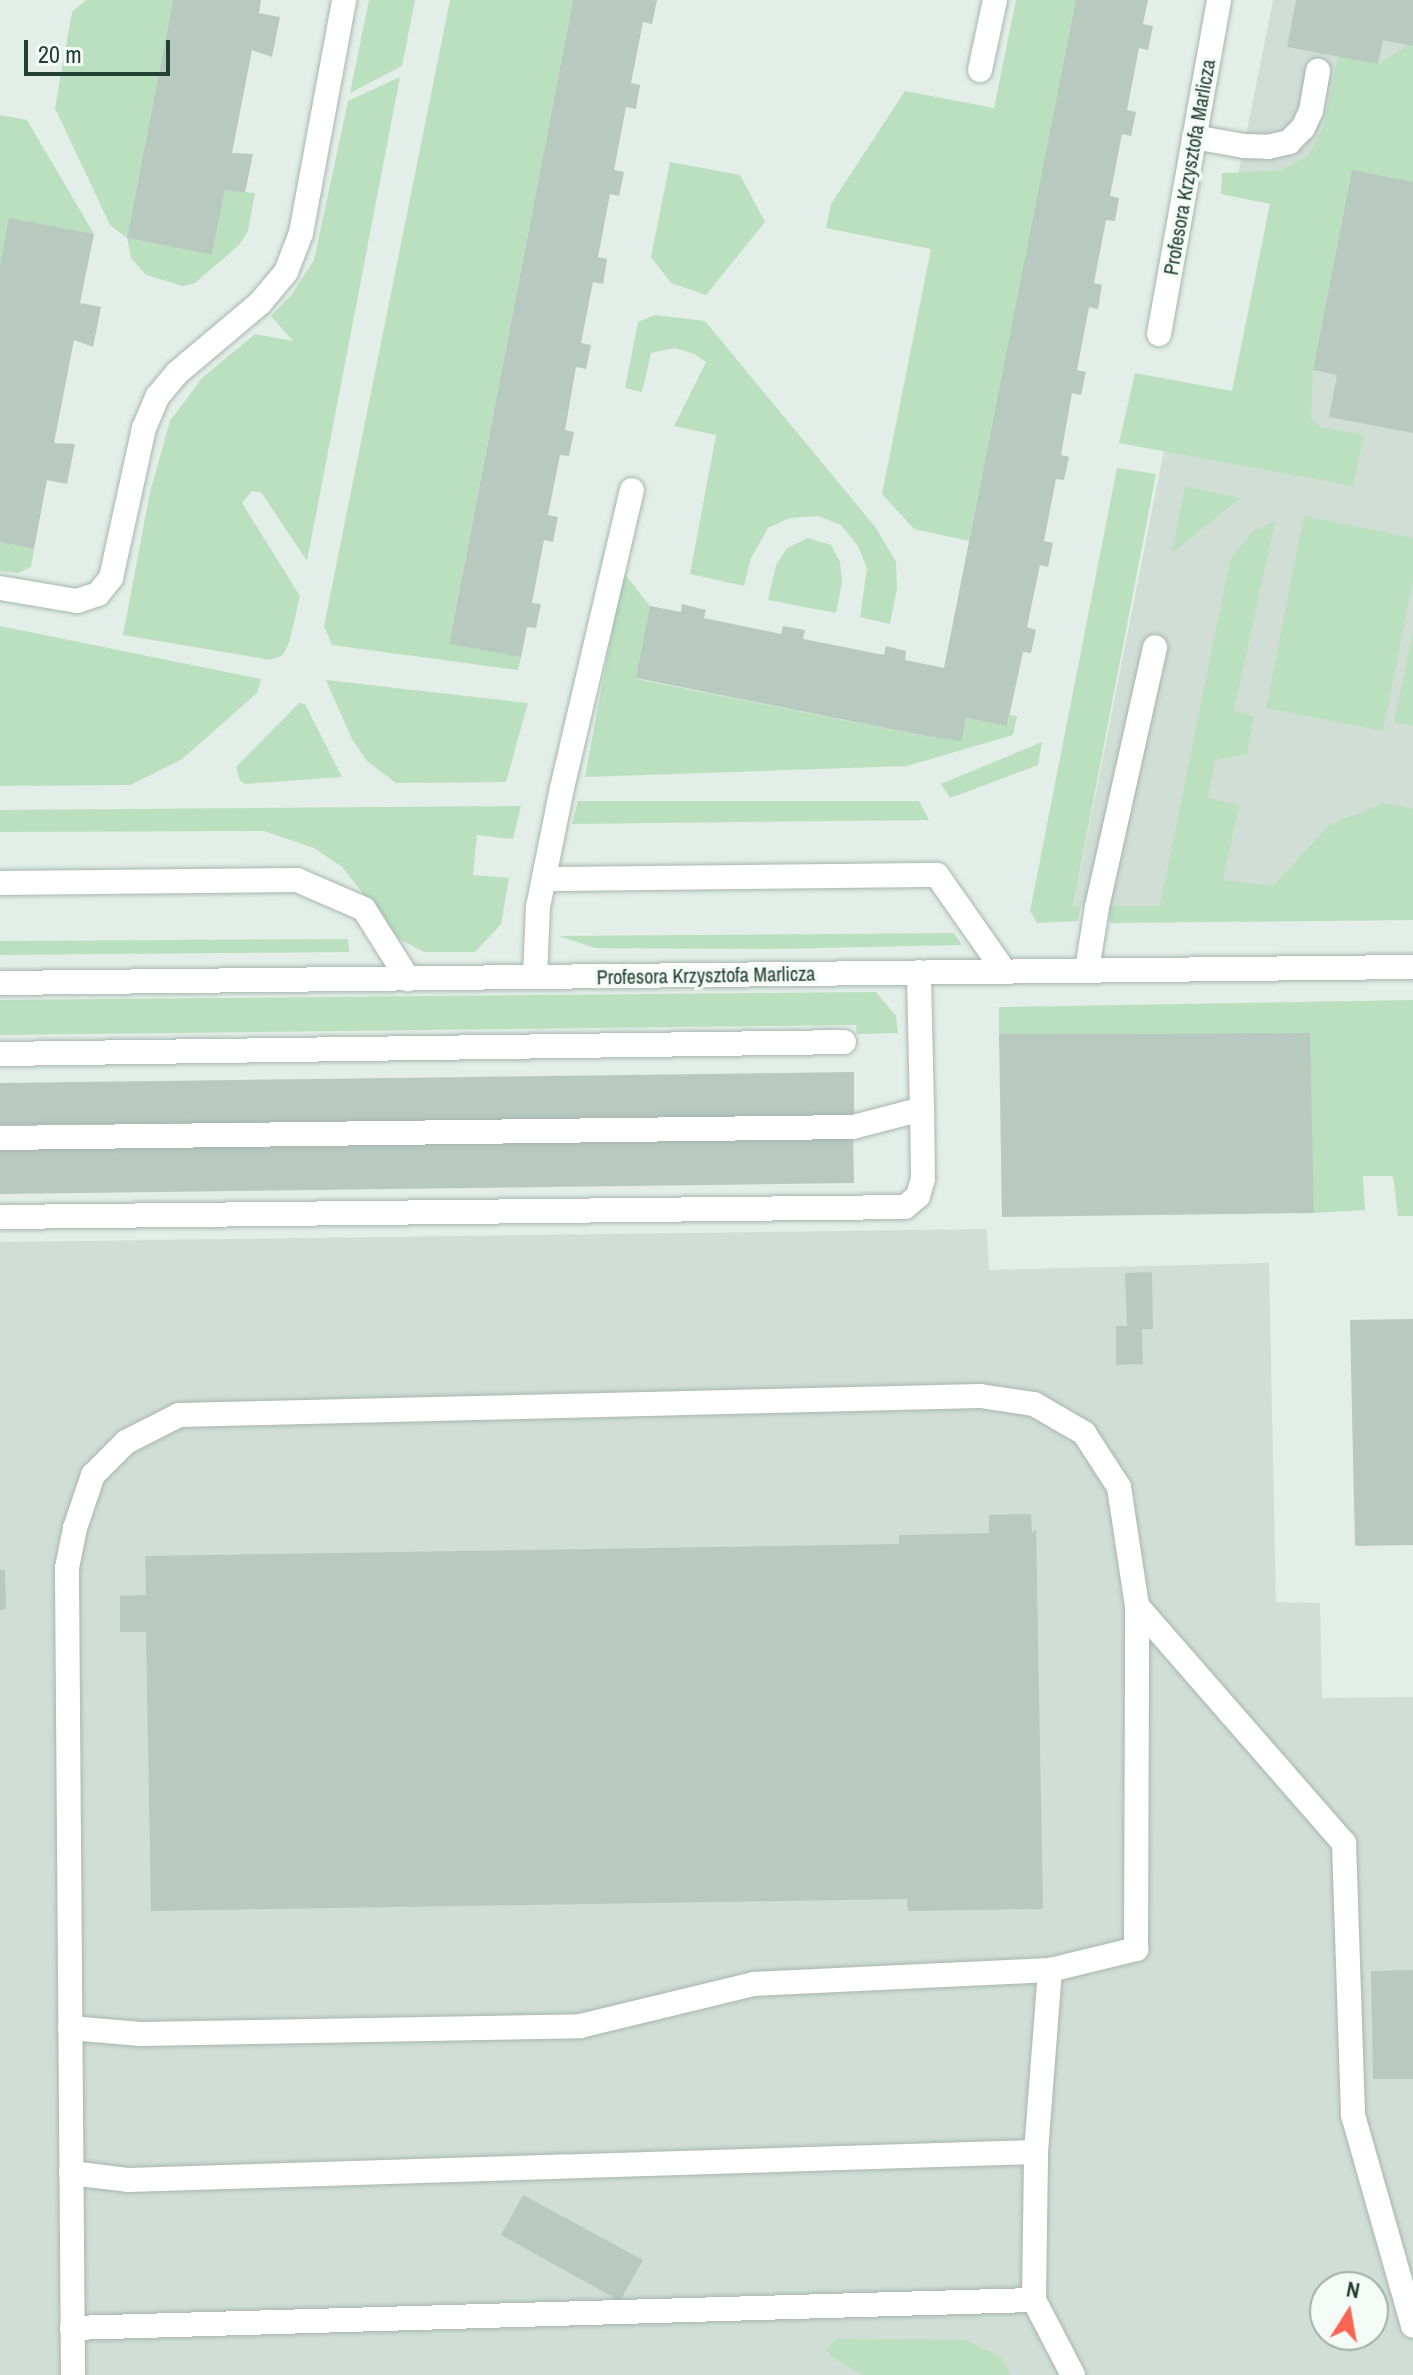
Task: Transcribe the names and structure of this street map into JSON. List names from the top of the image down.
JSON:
{
  "streets": {
    "street": ["Profesora Krzysztofa Marlicza"]
  },
  "scale_bar": "20 m",
  "north": "top"
}
